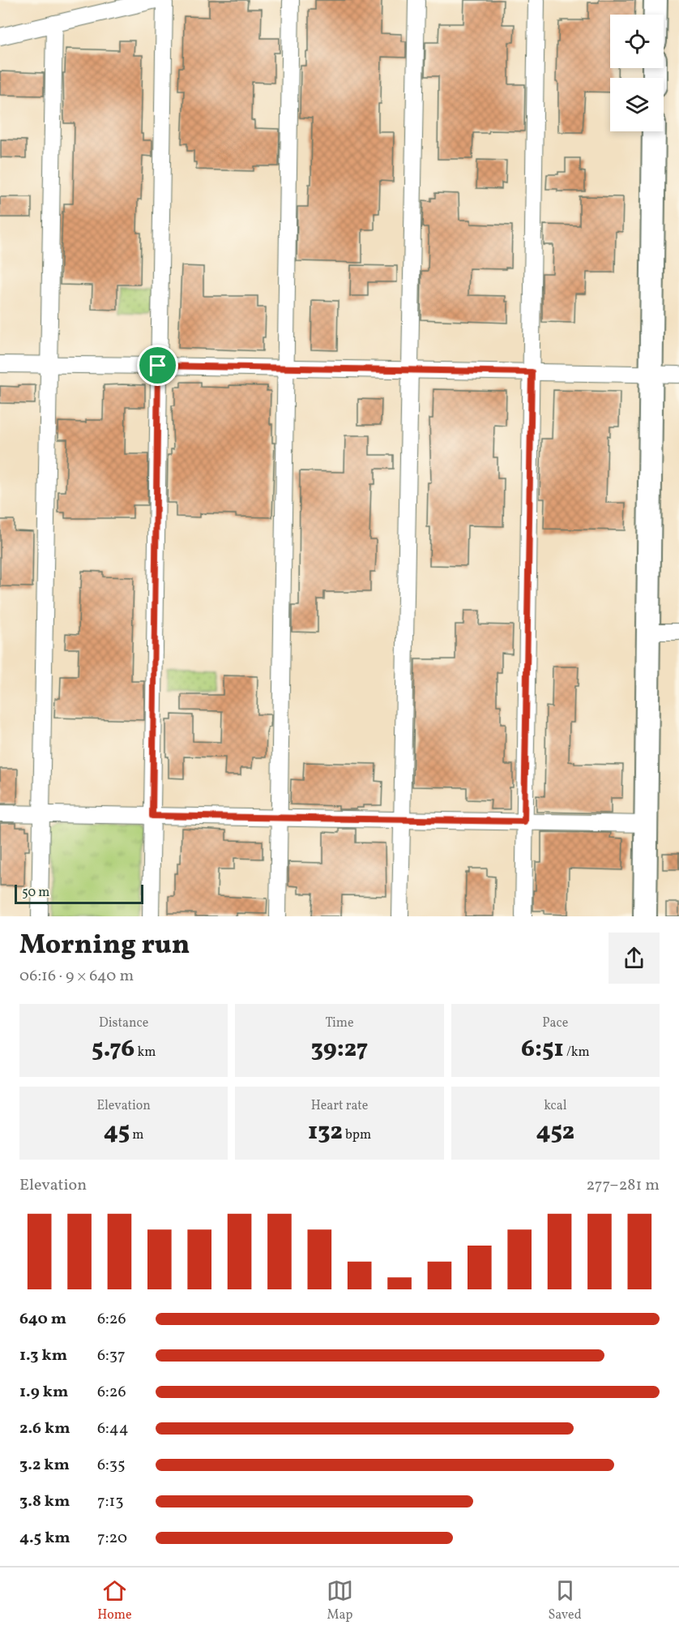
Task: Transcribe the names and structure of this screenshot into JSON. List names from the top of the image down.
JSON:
{
  "scale_bar": "50 m",
  "page": {
    "scale": "50 m",
    "heading": ["Morning run", "06:16 · 9 × 640 m"],
    "stats": [
      ["Distance", "5.76 km"],
      ["Time", "39:27"],
      ["Pace", "6:51 /km"],
      ["Elevation", "45 m"],
      ["Heart rate", "132 bpm"],
      ["kcal", "452"]
    ],
    "chart": ["Elevation", "277–281 m"],
    "list": [
      {
        "name": "640 m",
        "note": "6:26"
      },
      {
        "name": "1.3 km",
        "note": "6:37"
      },
      {
        "name": "1.9 km",
        "note": "6:26"
      },
      {
        "name": "2.6 km",
        "note": "6:44"
      },
      {
        "name": "3.2 km",
        "note": "6:35"
      },
      {
        "name": "3.8 km",
        "note": "7:13"
      },
      {
        "name": "4.5 km",
        "note": "7:20"
      }
    ],
    "tabs": ["Home", "Map", "Saved"]
  }
}
